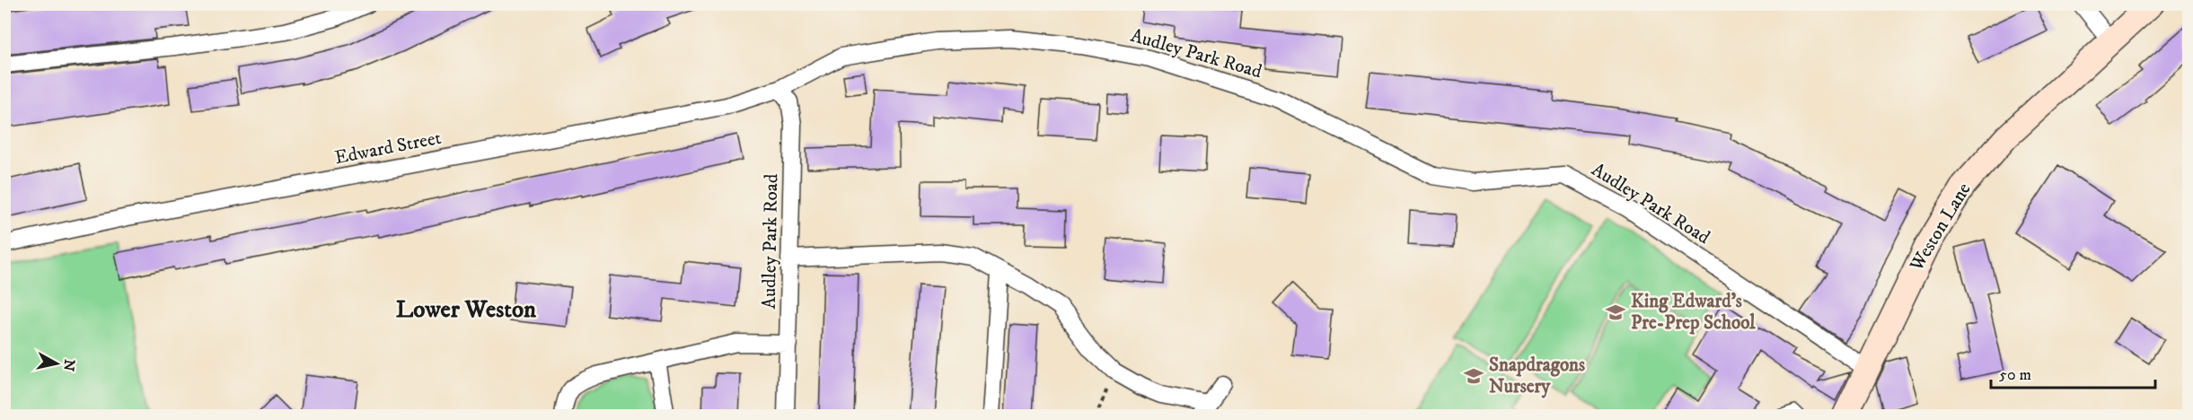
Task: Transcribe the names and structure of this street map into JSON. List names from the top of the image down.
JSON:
{
  "streets": {
    "street": ["Audley Park Road", "Edward Street", "Weston Lane"]
  },
  "crossings": [
    ["Audley Park Road", "Edward Street"],
    ["Audley Park Road", "Weston Lane"]
  ],
  "districts": ["Lower Weston"],
  "places": {
    "school or university": ["King Edward's Pre-Prep School", "Snapdragons Nursery"]
  },
  "scale_bar": "50 m",
  "north": "right"
}
